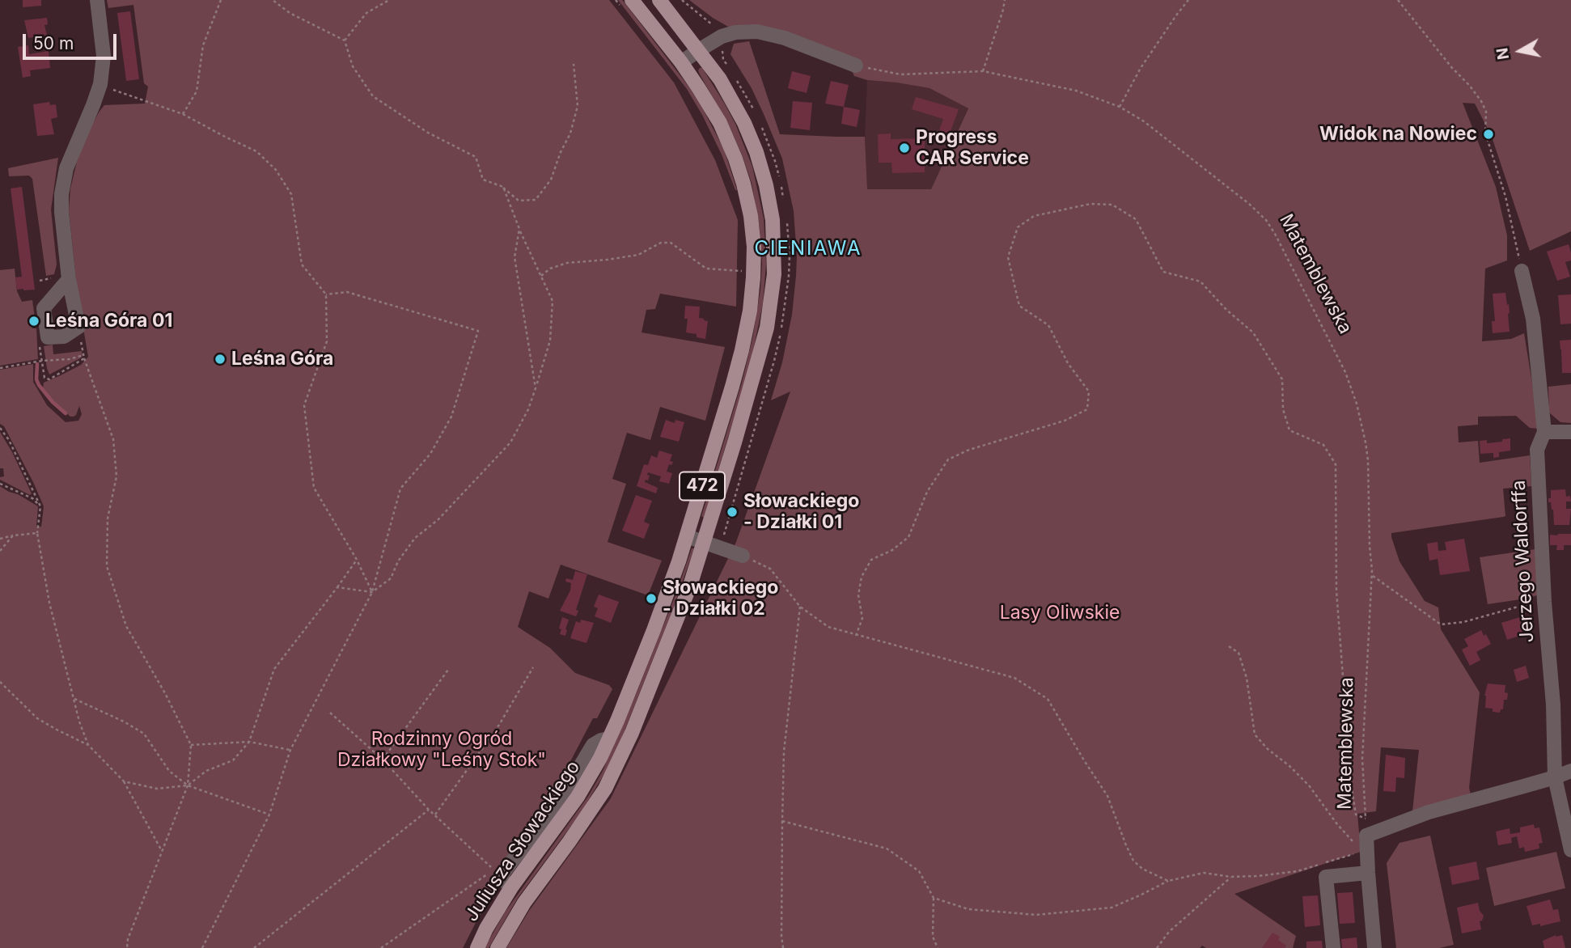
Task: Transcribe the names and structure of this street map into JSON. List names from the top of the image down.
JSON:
{
  "streets": {
    "main road": ["472", "Juliusza Słowackiego"],
    "street": ["Jerzego Waldorffa"],
    "path": ["Matemblewska"]
  },
  "districts": ["CIENIAWA"],
  "parks": ["Lasy Oliwskie", "Rodzinny Ogród Działkowy \"Leśny Stok\""],
  "places": [
    "Widok na Nowiec",
    "Progress CAR Service",
    "Leśna Góra 01",
    "Leśna Góra",
    "Słowackiego - Działki 01",
    "Słowackiego - Działki 02"
  ],
  "scale_bar": "50 m",
  "north": "left"
}
